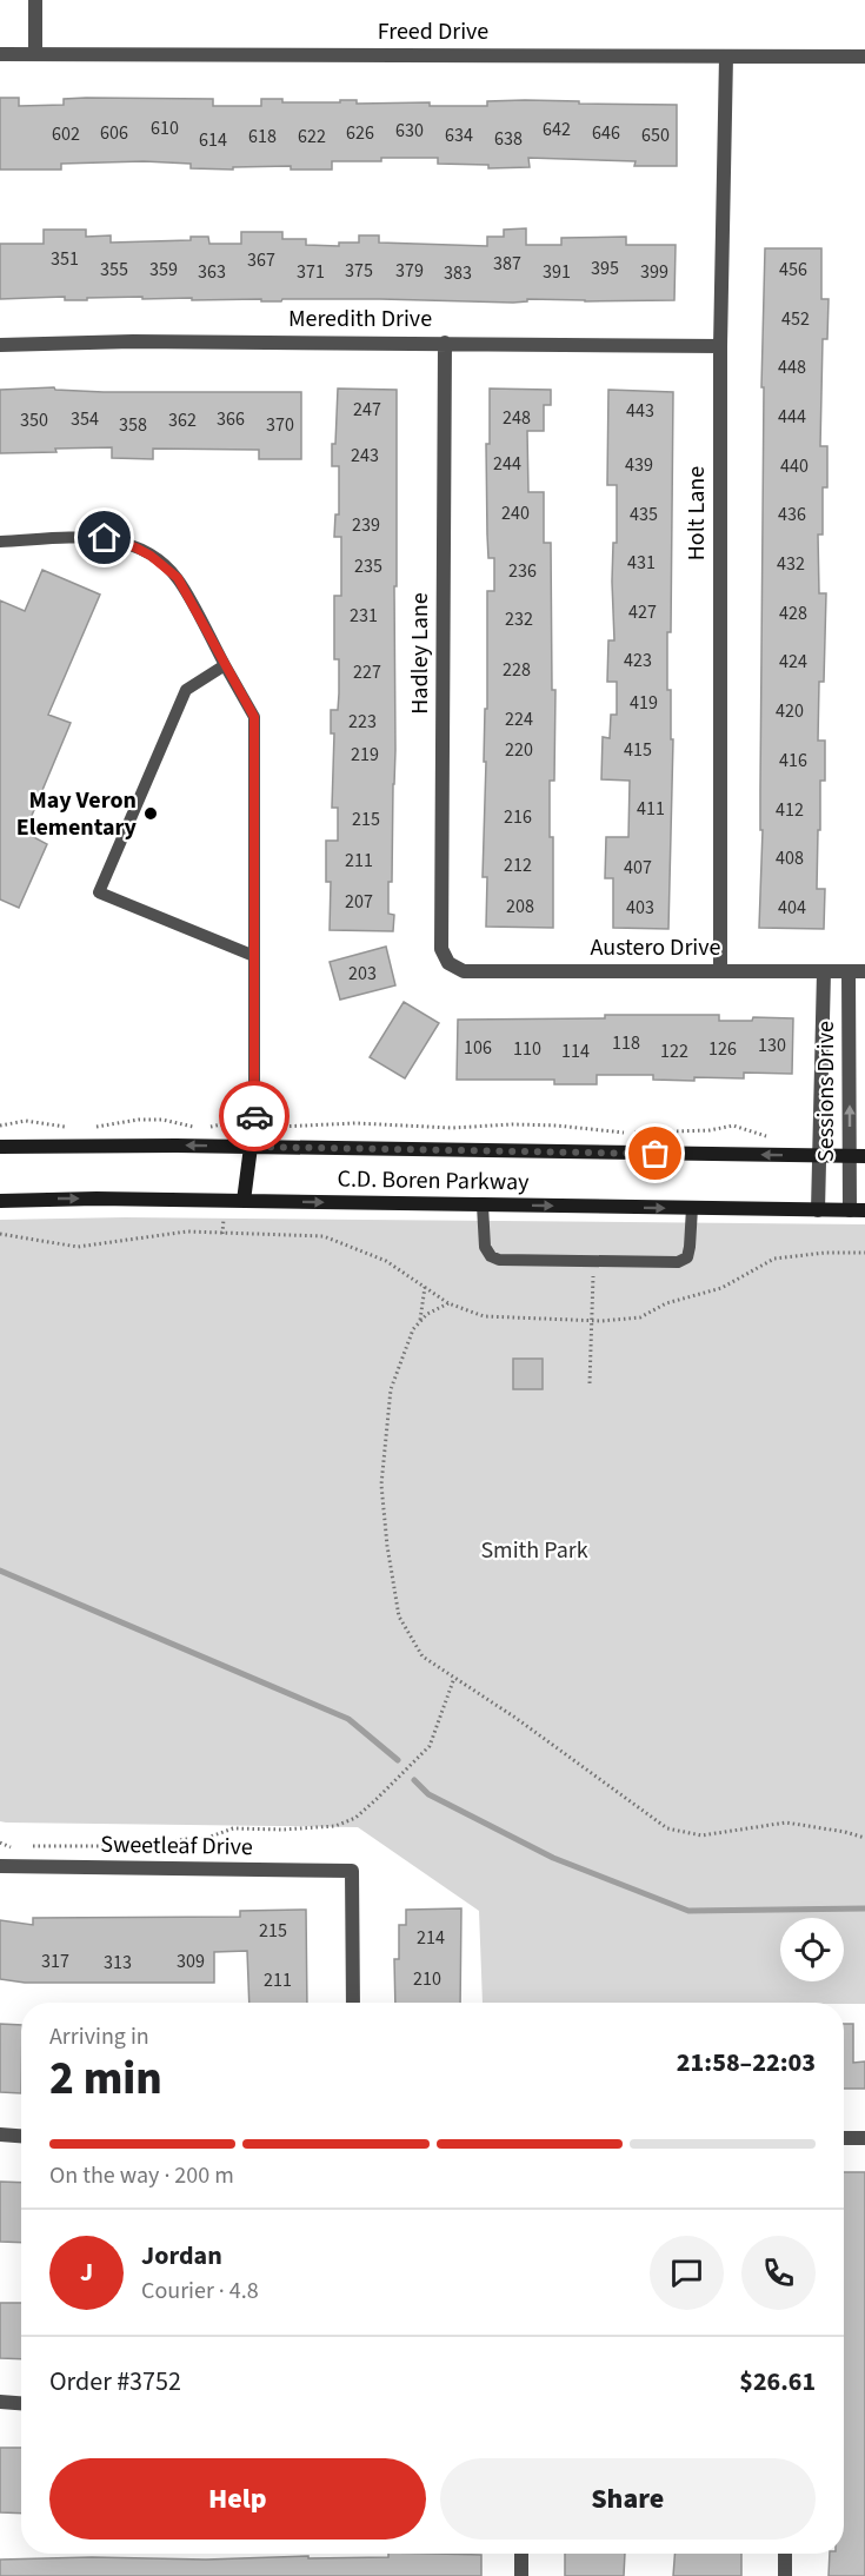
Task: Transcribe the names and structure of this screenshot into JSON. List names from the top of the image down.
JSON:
{
  "streets": {
    "street": [
      "Freed Drive",
      "Meredith Drive",
      "Holt Lane",
      "Hadley Lane",
      "Austero Drive",
      "Sessions Drive",
      "C.D. Boren Parkway",
      "Sweetleaf Drive"
    ]
  },
  "crossings": [
    ["Freed Drive", "Holt Lane"],
    ["Meredith Drive", "Holt Lane"],
    ["Meredith Drive", "Hadley Lane"],
    ["Holt Lane", "Austero Drive"],
    ["Hadley Lane", "Austero Drive"],
    ["Austero Drive", "Sessions Drive"],
    ["Sessions Drive", "C.D. Boren Parkway"]
  ],
  "parks": ["Smith Park"],
  "places": ["May Veron Elementary"],
  "house_numbers": [
    "610",
    "642",
    "630",
    "606",
    "626",
    "646",
    "602",
    "634",
    "650",
    "618",
    "622",
    "638",
    "614",
    "351",
    "367",
    "387",
    "395",
    "355",
    "359",
    "456",
    "375",
    "379",
    "363",
    "371",
    "391",
    "399",
    "383",
    "452",
    "448",
    "247",
    "443",
    "444",
    "248",
    "354",
    "366",
    "350",
    "362",
    "358",
    "370",
    "243",
    "244",
    "439",
    "440",
    "240",
    "435",
    "436",
    "239",
    "431",
    "432",
    "235",
    "236",
    "427",
    "428",
    "231",
    "232",
    "423",
    "424",
    "228",
    "227",
    "419",
    "420",
    "224",
    "223",
    "220",
    "415",
    "219",
    "416",
    "411",
    "412",
    "216",
    "215",
    "408",
    "211",
    "212",
    "407",
    "207",
    "208",
    "403",
    "404",
    "203",
    "118",
    "130",
    "106",
    "110",
    "126",
    "114",
    "122",
    "215",
    "214",
    "317",
    "309",
    "313",
    "210",
    "211"
  ],
  "page": {
    "heading": ["2 min", "Arriving in", "21:58–22:03"],
    "panel": [
      "Jordan",
      "Courier · 4.8",
      "Order #3752",
      "$26.61"
    ],
    "bar": "On the way · 200 m",
    "round": "J",
    "buttons": ["Help", "Share"]
  }
}
